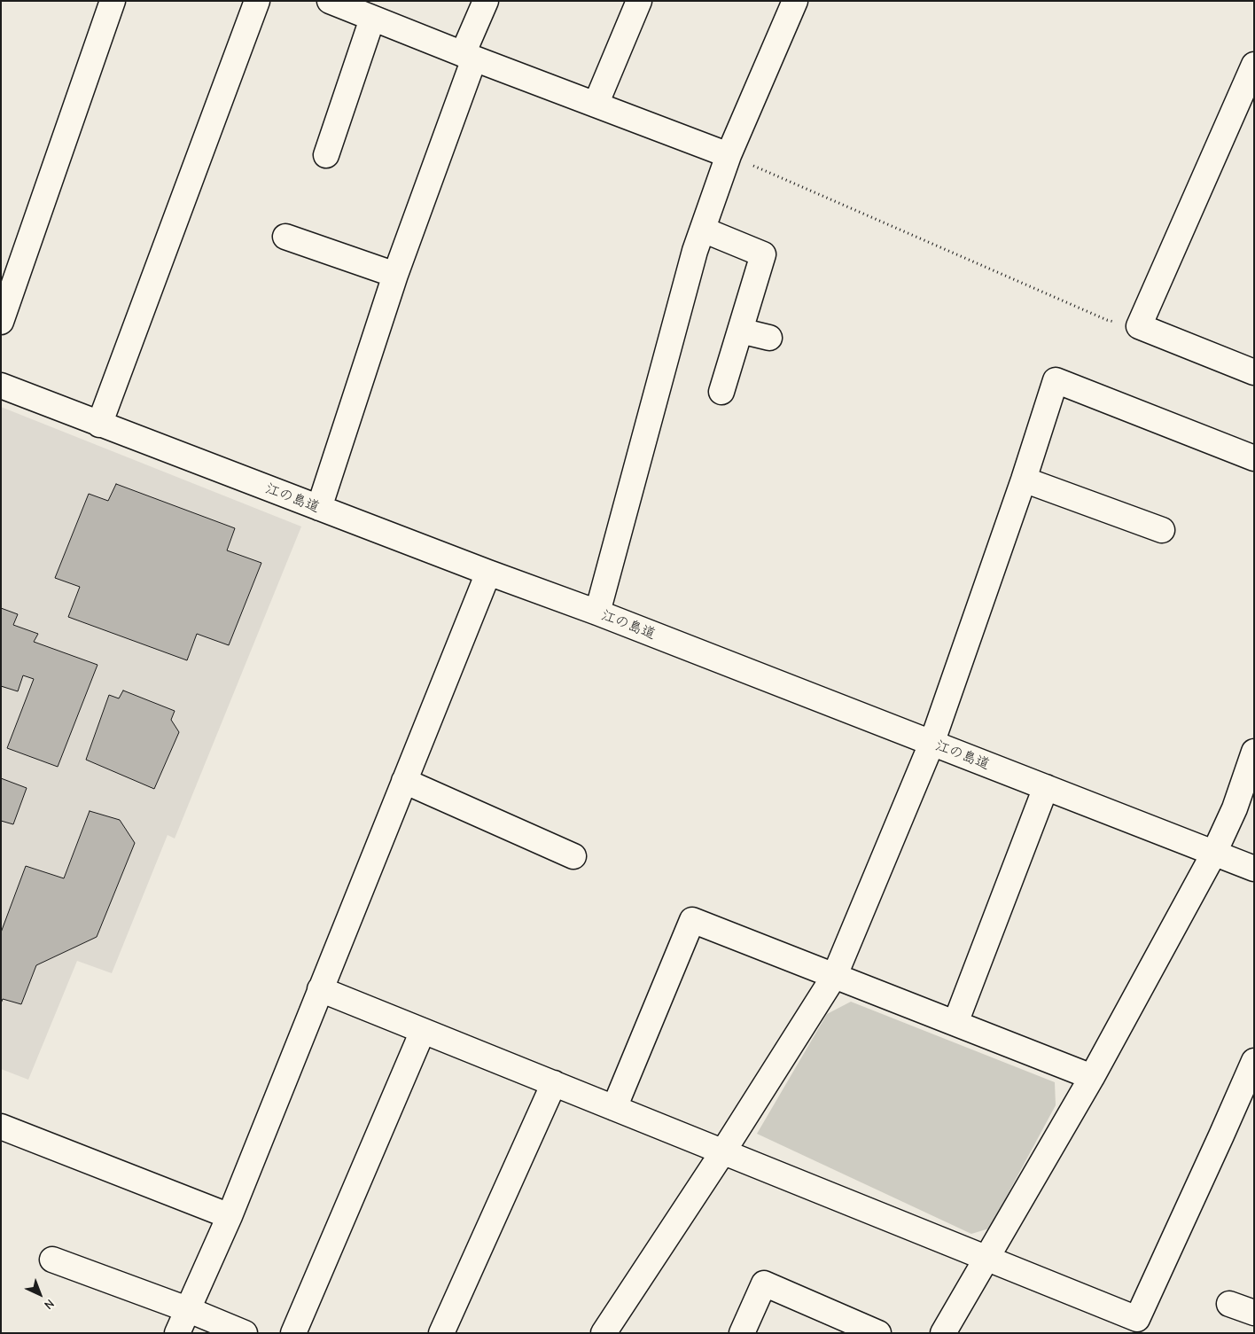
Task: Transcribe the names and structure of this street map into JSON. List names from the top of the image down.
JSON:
{
  "streets": {
    "street": ["江の島道"]
  },
  "north": "bottom right"
}
